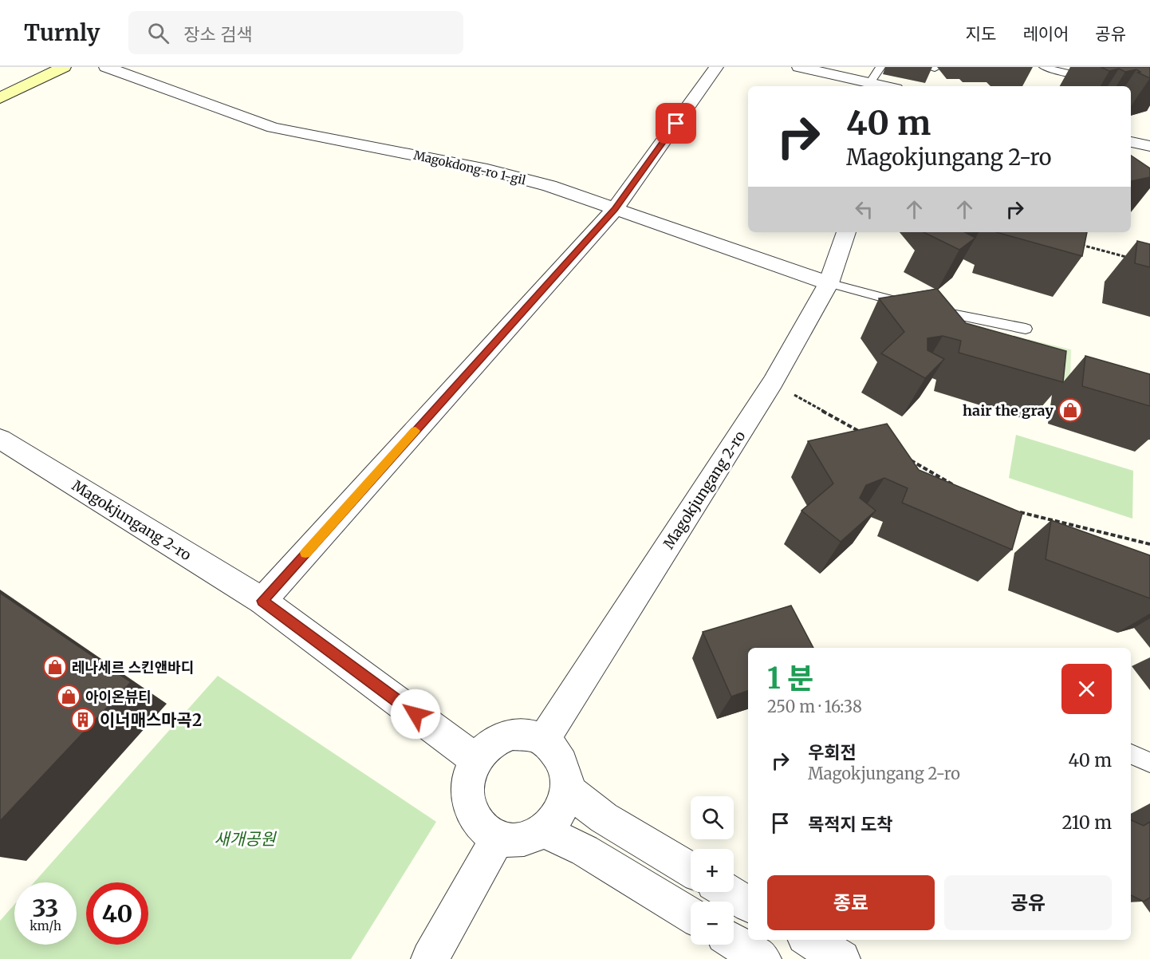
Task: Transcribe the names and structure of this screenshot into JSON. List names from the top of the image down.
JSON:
{
  "streets": {
    "street": ["Magokdong-ro 1-gil", "Magokjungang 2-ro"]
  },
  "crossings": [
    ["Magokdong-ro 1-gil", "Magokjungang 2-ro"]
  ],
  "parks": ["새개공원"],
  "places": {
    "shop": ["hair the gray", "레나세르 스킨앤바디", "아이온뷰티"],
    "building": ["이너매스마곡2"]
  },
  "page": {
    "header": "Turnly",
    "search": "장소 검색",
    "nav": ["지도", "레이어", "공유"],
    "turn": ["40 m", "Magokjungang 2-ro"],
    "heading": ["1 분", "250 m · 16:38"],
    "list": [
      {
        "name": "우회전",
        "note": "Magokjungang 2-ro",
        "value": "40 m"
      },
      {
        "name": "목적지 도착",
        "value": "210 m"
      }
    ],
    "map_buttons": ["+", "−"],
    "buttons": ["종료", "공유"],
    "speed": "33 km/h",
    "limit": "40"
  }
}
